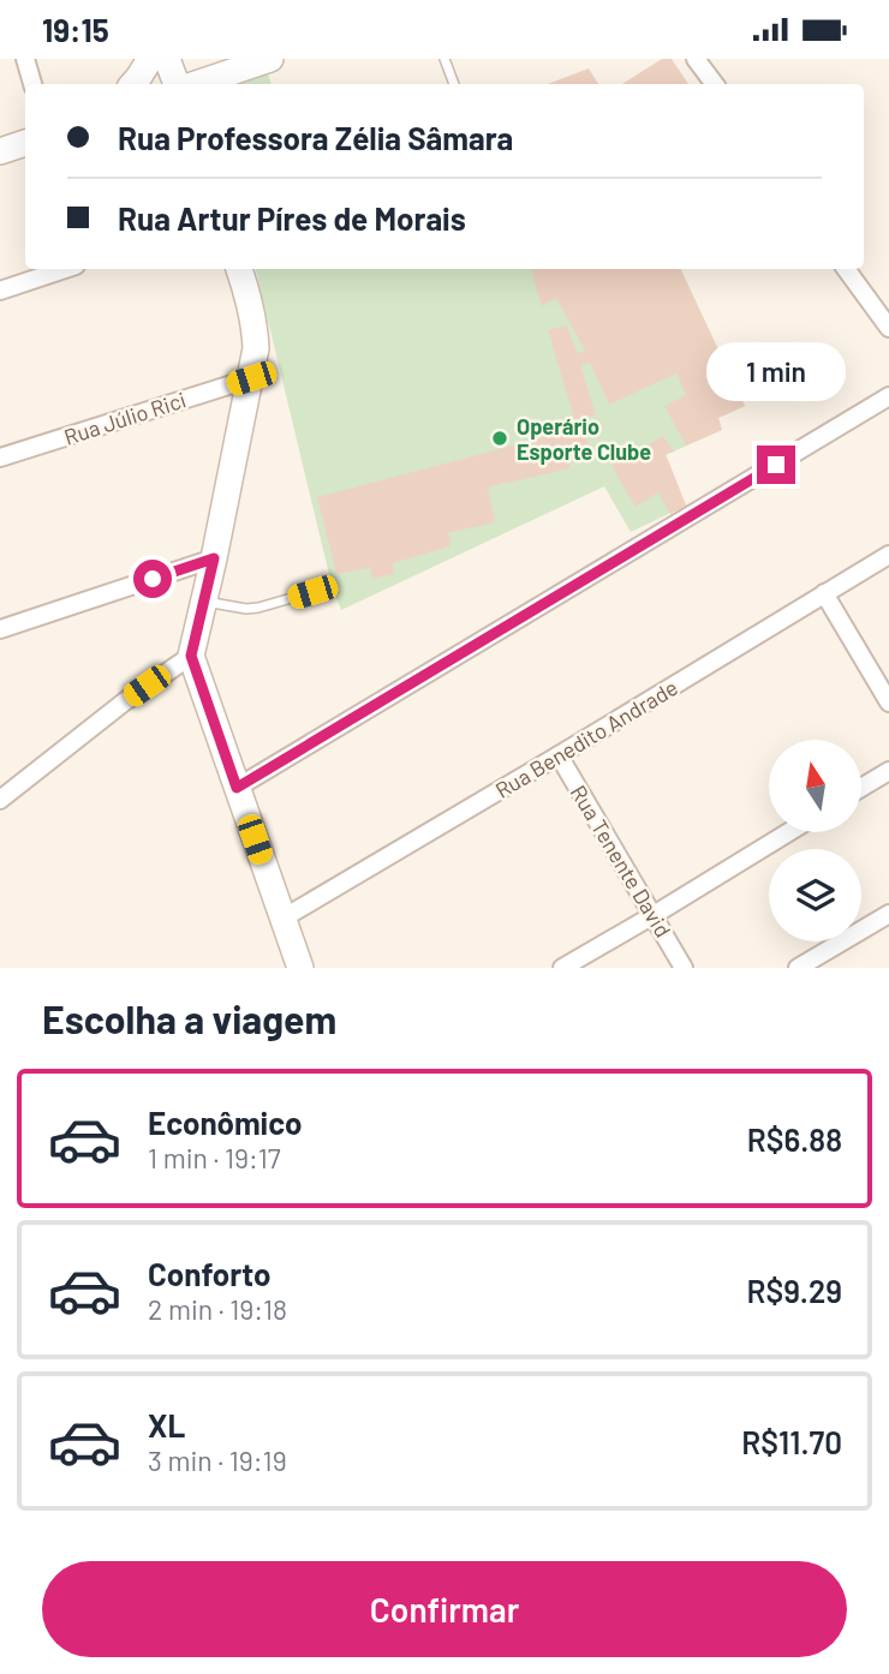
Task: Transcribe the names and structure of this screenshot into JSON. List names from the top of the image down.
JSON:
{
  "streets": {
    "street": ["Rua Júlio Rici", "Rua Benedito Andrade", "Rua Tenente David"]
  },
  "crossings": [
    ["Rua Benedito Andrade", "Rua Tenente David"]
  ],
  "places": ["Operário Esporte Clube"],
  "north": "top",
  "page": {
    "status": "19:15",
    "banner": ["Rua Professora Zélia Sâmara", "Rua Artur Píres de Morais"],
    "bubble": "1 min",
    "heading": "Escolha a viagem",
    "list": [
      {
        "name": "Econômico",
        "note": "1 min · 19:17",
        "value": "R$6.88"
      },
      {
        "name": "Conforto",
        "note": "2 min · 19:18",
        "value": "R$9.29"
      },
      {
        "name": "XL",
        "note": "3 min · 19:19",
        "value": "R$11.70"
      }
    ],
    "buttons": "Confirmar"
  }
}
